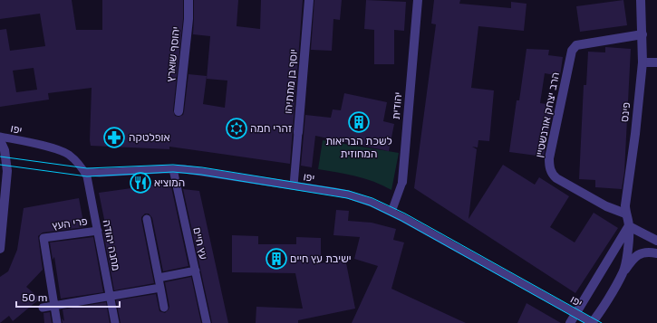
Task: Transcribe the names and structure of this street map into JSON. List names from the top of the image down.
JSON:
{
  "streets": {
    "street": [
      "יהוסף שוארץ",
      "יוסף בן מתתיהו",
      "יהודית",
      "פינס",
      "הרב יצחק אורנשטיין",
      "יפו",
      "פרי העץ",
      "עץ חיים",
      "מחנה יהודה"
    ]
  },
  "crossings": [
    ["יוסף בן מתתיהו", "יפו"],
    ["יהודית", "יפו"],
    ["פינס", "הרב יצחק אורנשטיין"],
    ["פינס", "יפו"],
    ["יפו", "עץ חיים"],
    ["יפו", "מחנה יהודה"],
    ["פרי העץ", "מחנה יהודה"]
  ],
  "places": {
    "building": ["לשכת הבריאות המחוזית", "ישיבת עץ חיים"],
    "synagogue": ["זהרי חמה"],
    "pharmacy": ["אופלטקה"],
    "restaurant": ["המוציא"]
  },
  "scale_bar": "50 m"
}
